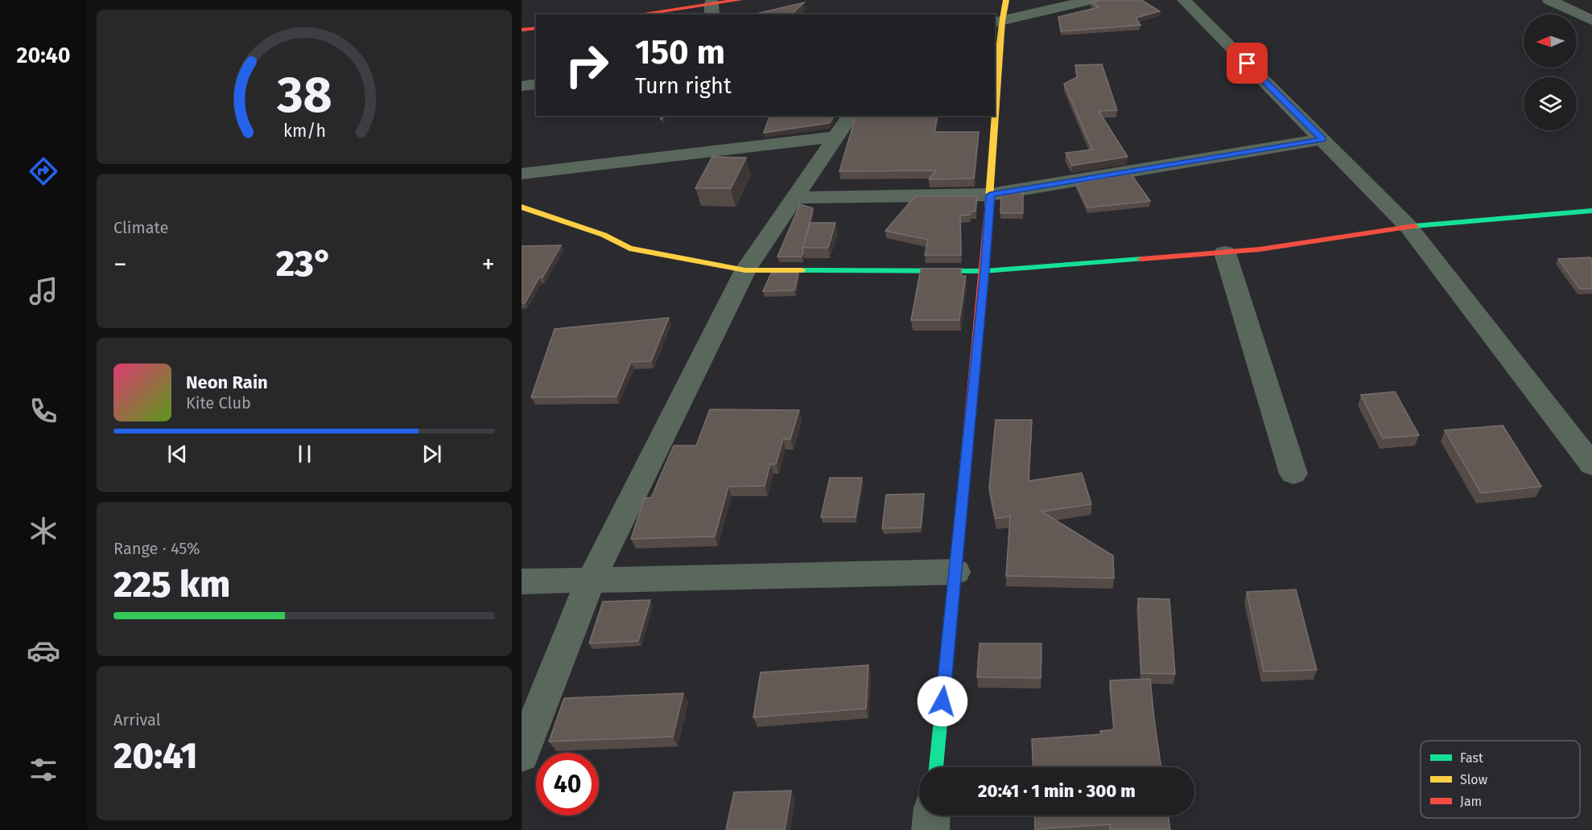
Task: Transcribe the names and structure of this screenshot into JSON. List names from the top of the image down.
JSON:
{
  "legend": ["Fast", "Slow", "Jam"],
  "north": "left",
  "page": {
    "tabs": "20:40",
    "turn": ["150 m", "Turn right"],
    "tile": [
      "Climate",
      ["Range · 45%", "225 km"],
      ["Arrival", "20:41"]
    ],
    "heat": ["−", "23°", "+"],
    "song": ["Neon Rain", "Kite Club"],
    "limit": "40",
    "trip": "20:41 · 1 min · 300 m",
    "gauge": ["38", "km/h"]
  }
}
